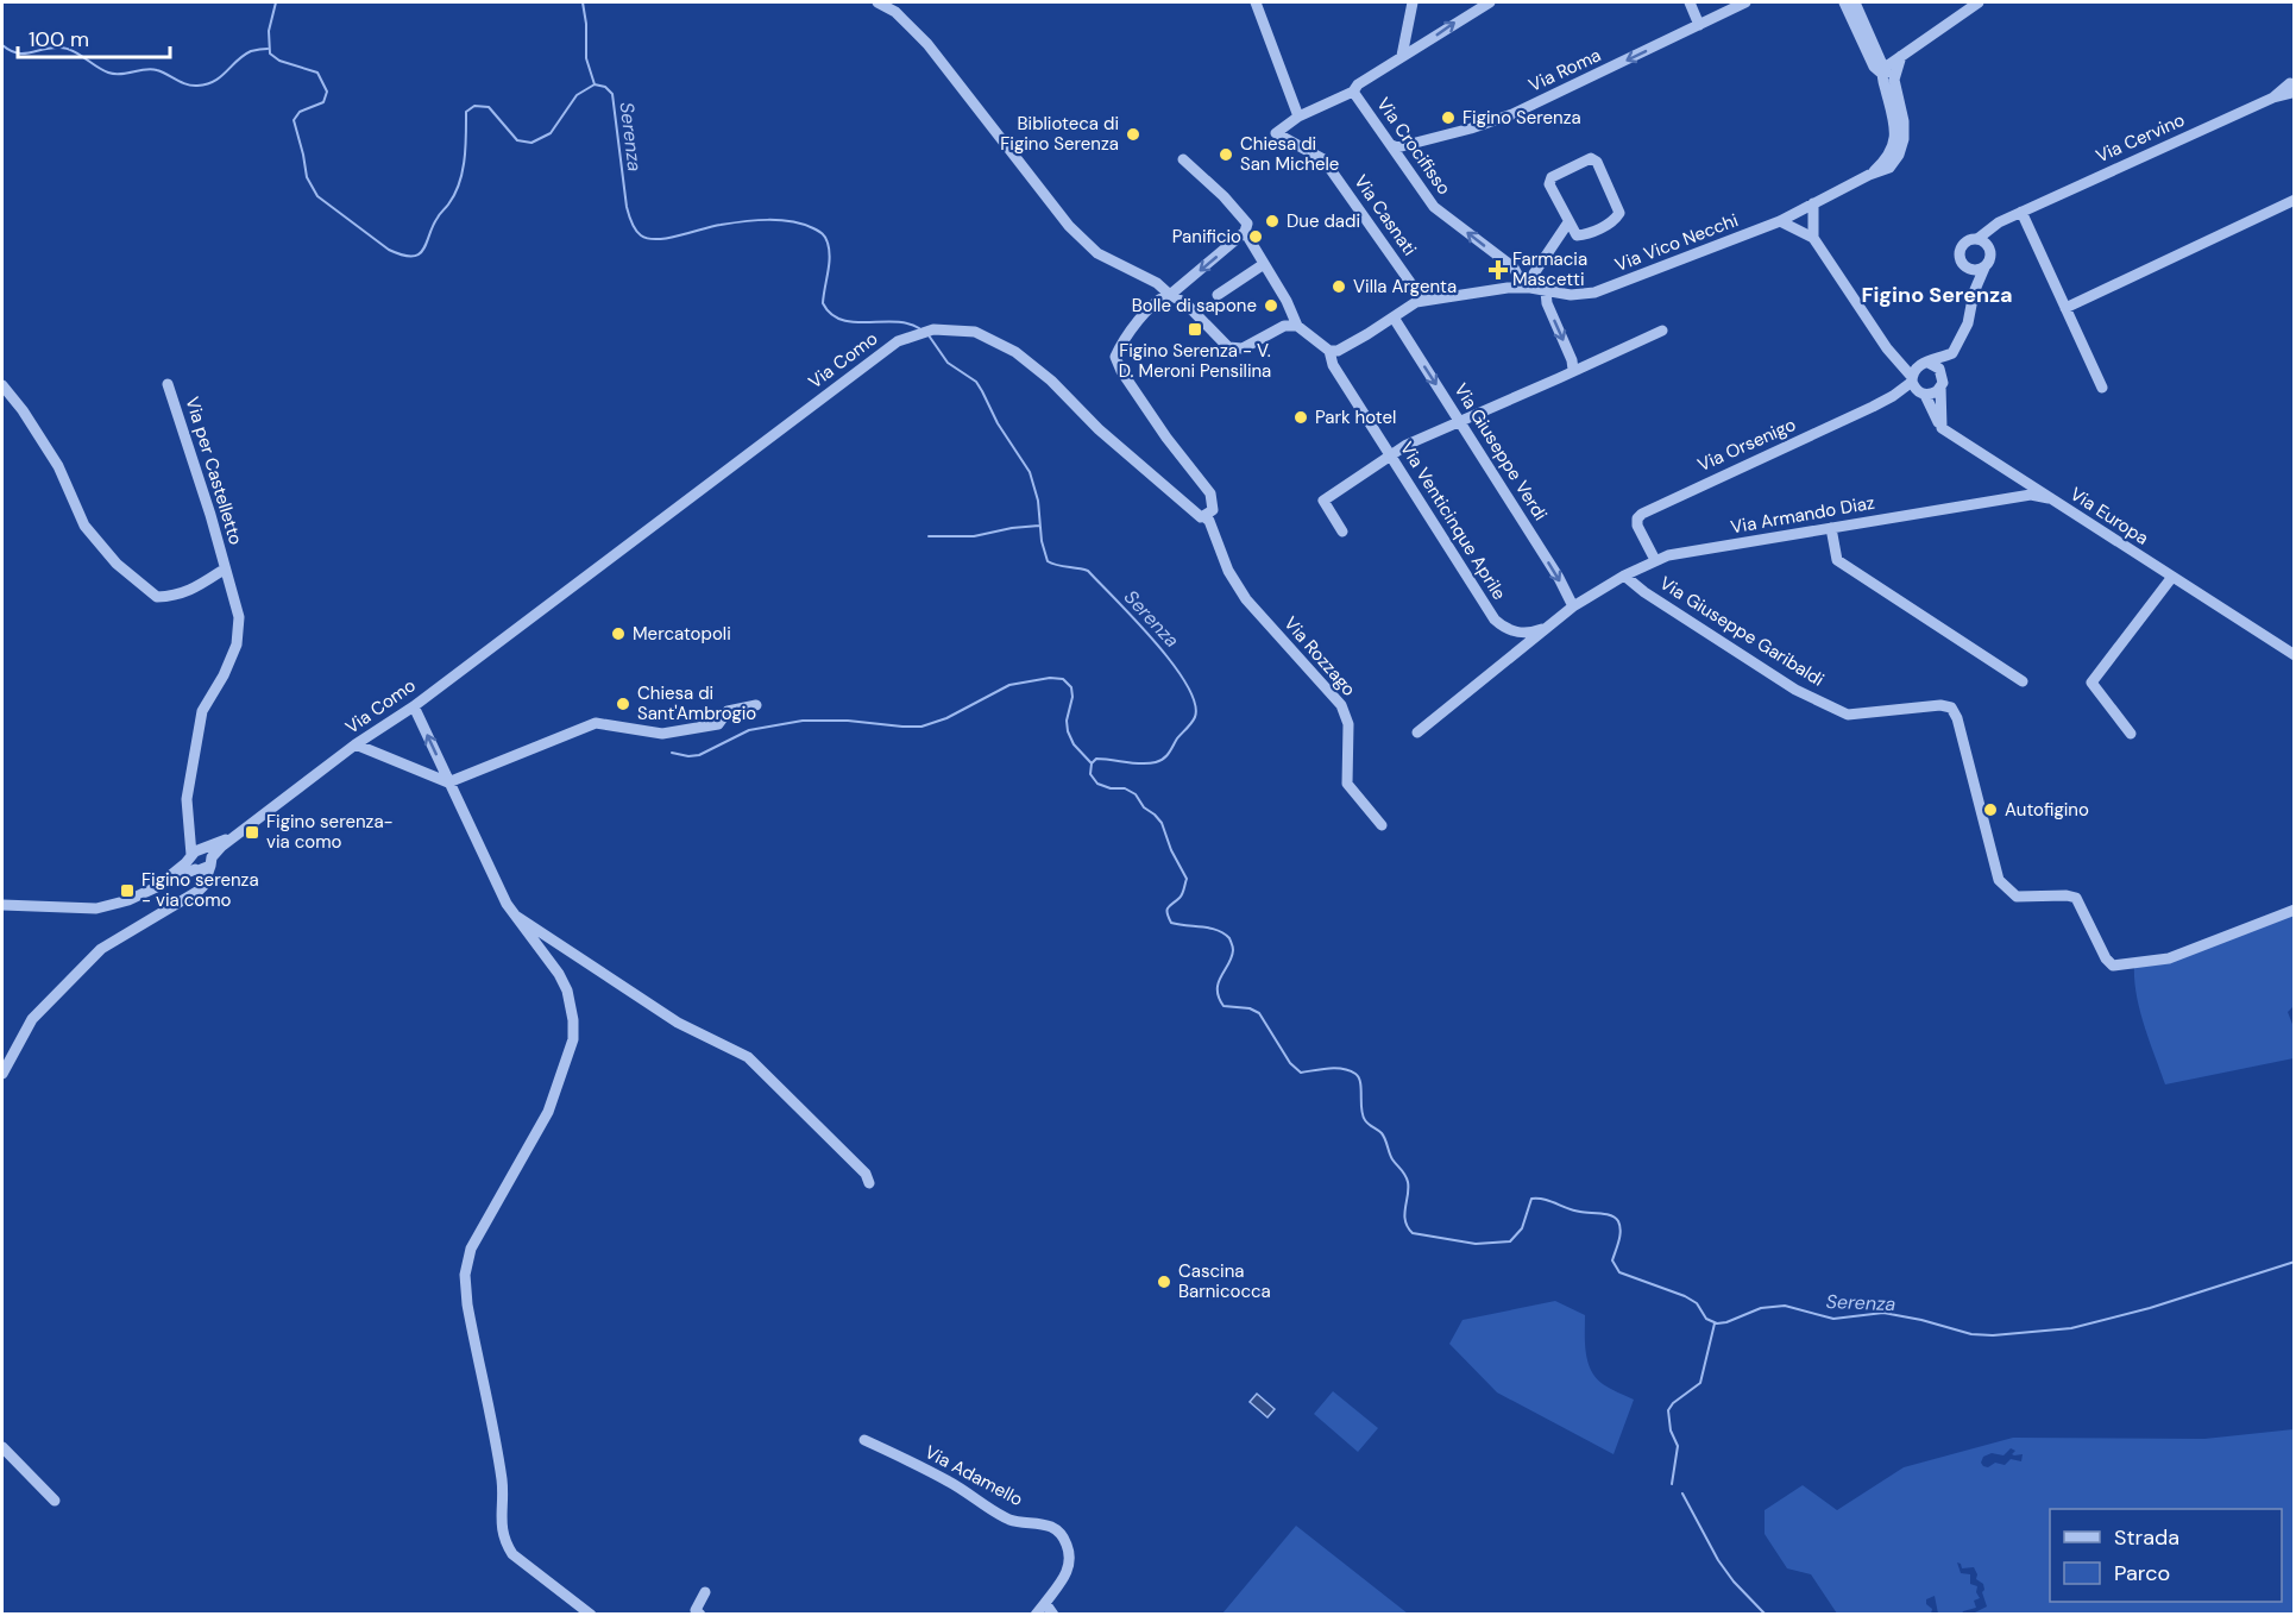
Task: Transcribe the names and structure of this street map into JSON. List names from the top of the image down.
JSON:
{
  "streets": {
    "street": [
      "Via Roma",
      "Via Cervino",
      "Via Crocifisso",
      "Via Casnati",
      "Via Vico Necchi",
      "Via Como",
      "Via Orsenigo",
      "Via Giuseppe Verdi",
      "Via per Castelletto",
      "Via Armando Diaz",
      "Via Europa",
      "Via Venticinque Aprile",
      "Via Giuseppe Garibaldi",
      "Via Rozzago",
      "Via Adamello"
    ]
  },
  "crossings": [
    ["Via Roma", "Via Crocifisso"],
    ["Via Crocifisso", "Via Casnati"],
    ["Via Crocifisso", "Via Vico Necchi"],
    ["Via Casnati", "Via Vico Necchi"],
    ["Via Vico Necchi", "Via Giuseppe Verdi"],
    ["Via Vico Necchi", "Via Venticinque Aprile"],
    ["Via Como", "Via per Castelletto"],
    ["Via Como", "Via Rozzago"],
    ["Via Orsenigo", "Via Armando Diaz"],
    ["Via Giuseppe Verdi", "Via Armando Diaz"],
    ["Via Armando Diaz", "Via Europa"],
    ["Via Armando Diaz", "Via Venticinque Aprile"],
    ["Via Armando Diaz", "Via Giuseppe Garibaldi"]
  ],
  "one_way": ["Via Roma", "Via Crocifisso", "Via Giuseppe Verdi"],
  "districts": ["Figino Serenza"],
  "water": ["Serenza"],
  "places": {
    "other": [
      "Figino Serenza",
      "Biblioteca di Figino Serenza",
      "Chiesa di San Michele",
      "Due dadi",
      "Panificio",
      "Villa Argenta",
      "Bolle di sapone",
      "Park hotel",
      "Mercatopoli",
      "Chiesa di Sant'Ambrogio",
      "Autofigino",
      "Cascina Barnicocca"
    ],
    "health": ["Farmacia Mascetti"],
    "transit": ["Figino Serenza - V. D. Meroni Pensilina", "Figino serenza- via como", "Figino serenza - via como"]
  },
  "legend": ["Strada", "Parco"],
  "scale_bar": "100 m"
}
